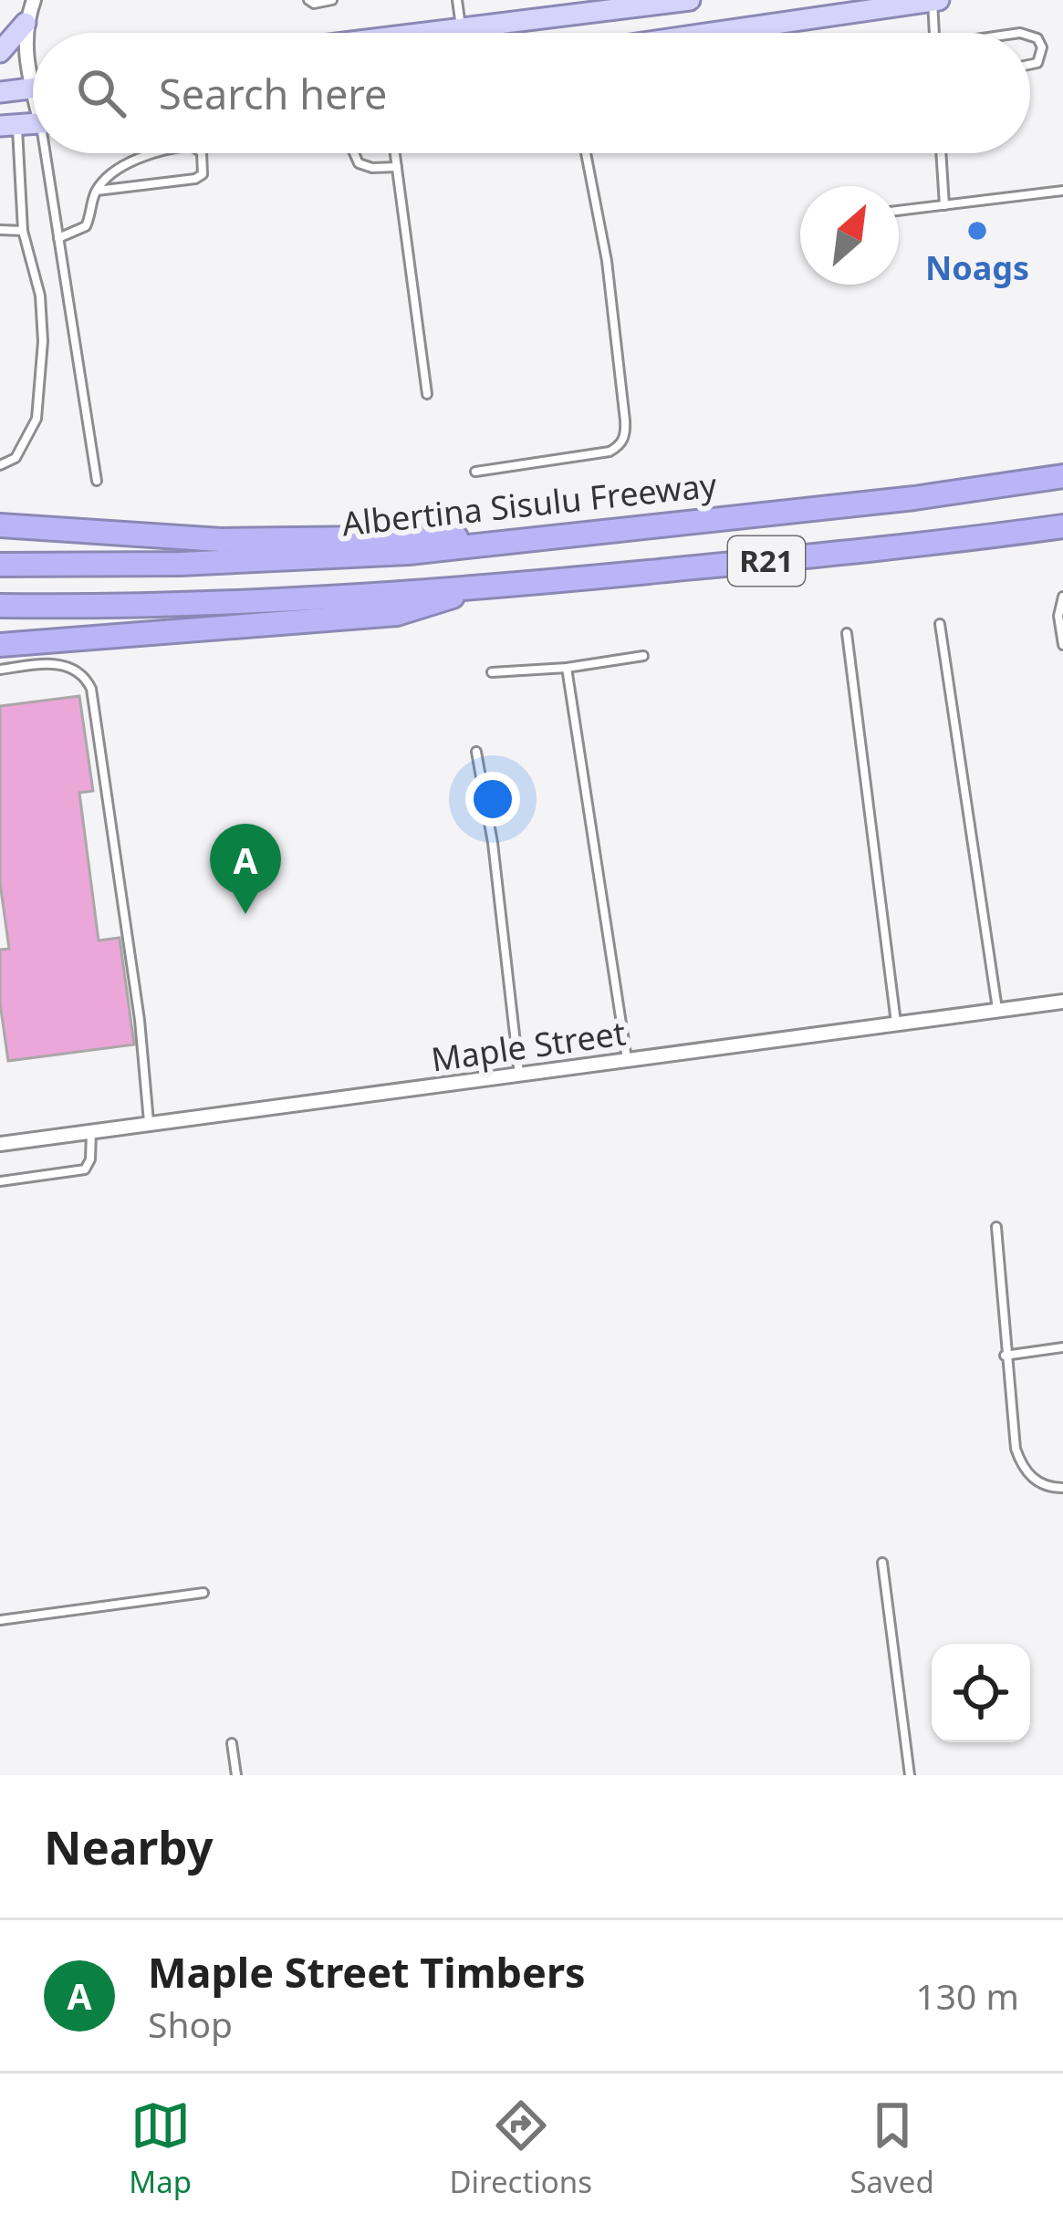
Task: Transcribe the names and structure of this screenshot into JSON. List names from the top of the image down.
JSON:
{
  "streets": {
    "highway": ["Albertina Sisulu Freeway", "R21"],
    "street": ["Maple Street"]
  },
  "places": ["Noags"],
  "north": "top right",
  "page": {
    "search": "Search here",
    "pins": "A",
    "heading": "Nearby",
    "list": [
      {
        "mark": "A",
        "name": "Maple Street Timbers",
        "note": "Shop",
        "value": "130 m"
      }
    ],
    "nav": ["Map", "Directions", "Saved"]
  }
}
